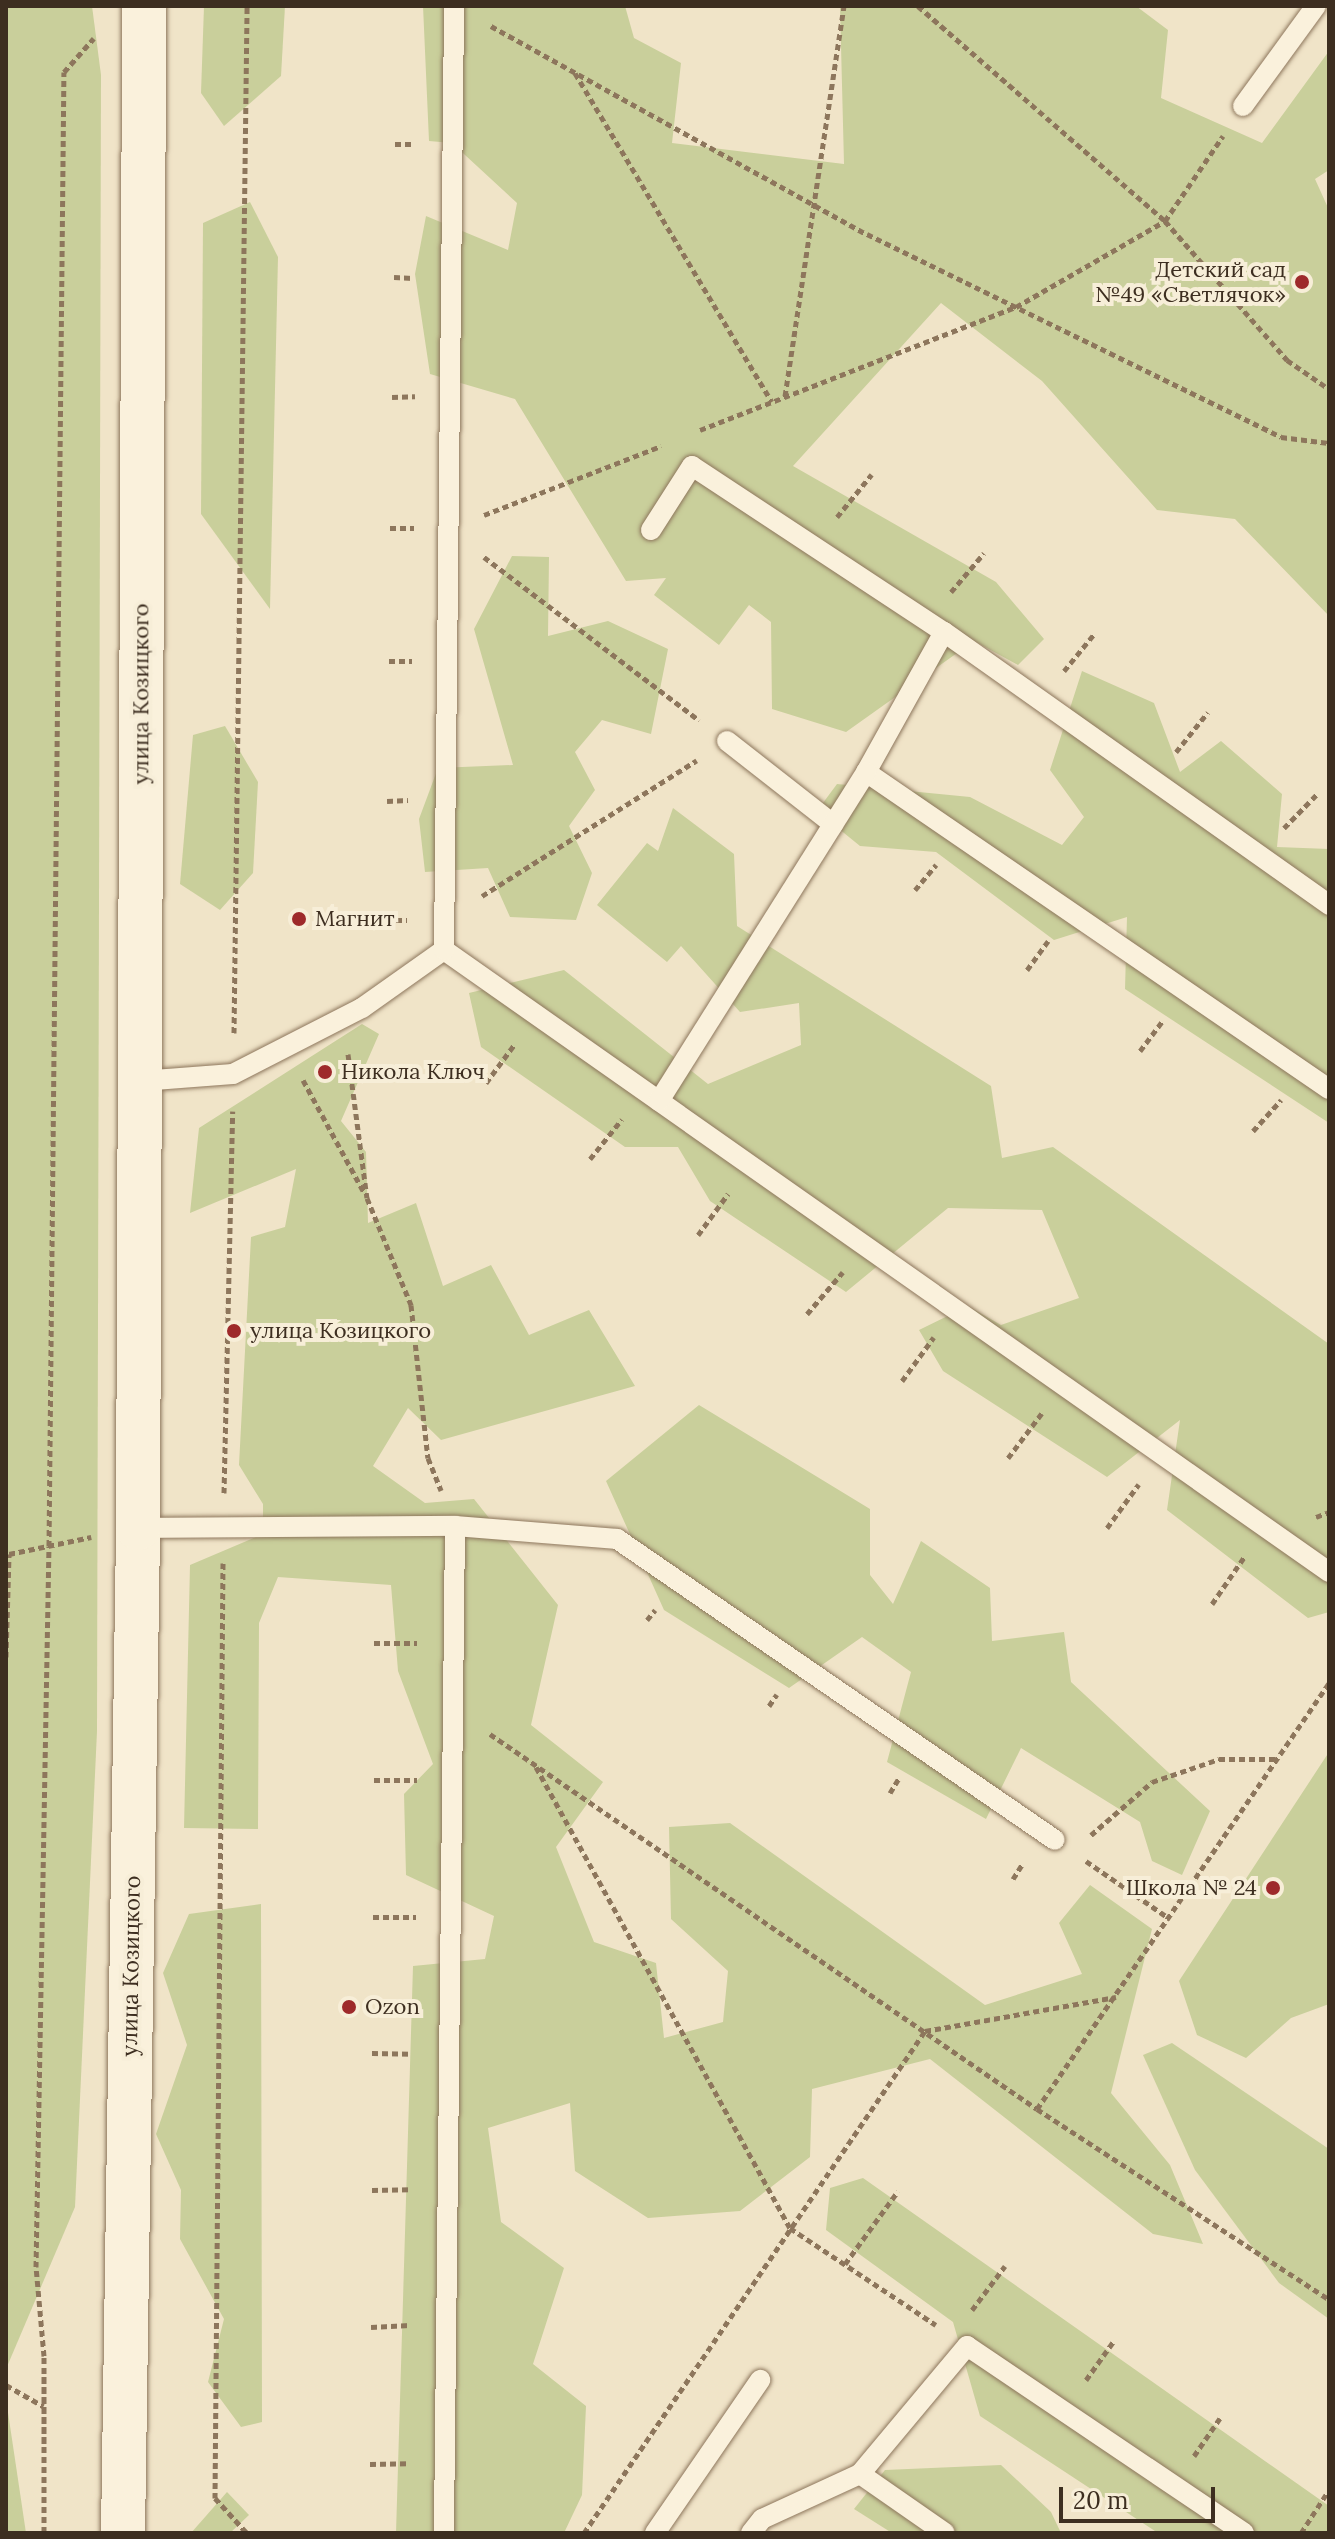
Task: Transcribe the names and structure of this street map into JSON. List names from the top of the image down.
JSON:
{
  "streets": {
    "street": ["улица Козицкого"]
  },
  "places": [
    "Детский сад №49 «Светлячок»",
    "Магнит",
    "Никола Ключ",
    "улица Козицкого",
    "Школа № 24",
    "Ozon"
  ],
  "scale_bar": "20 m"
}
